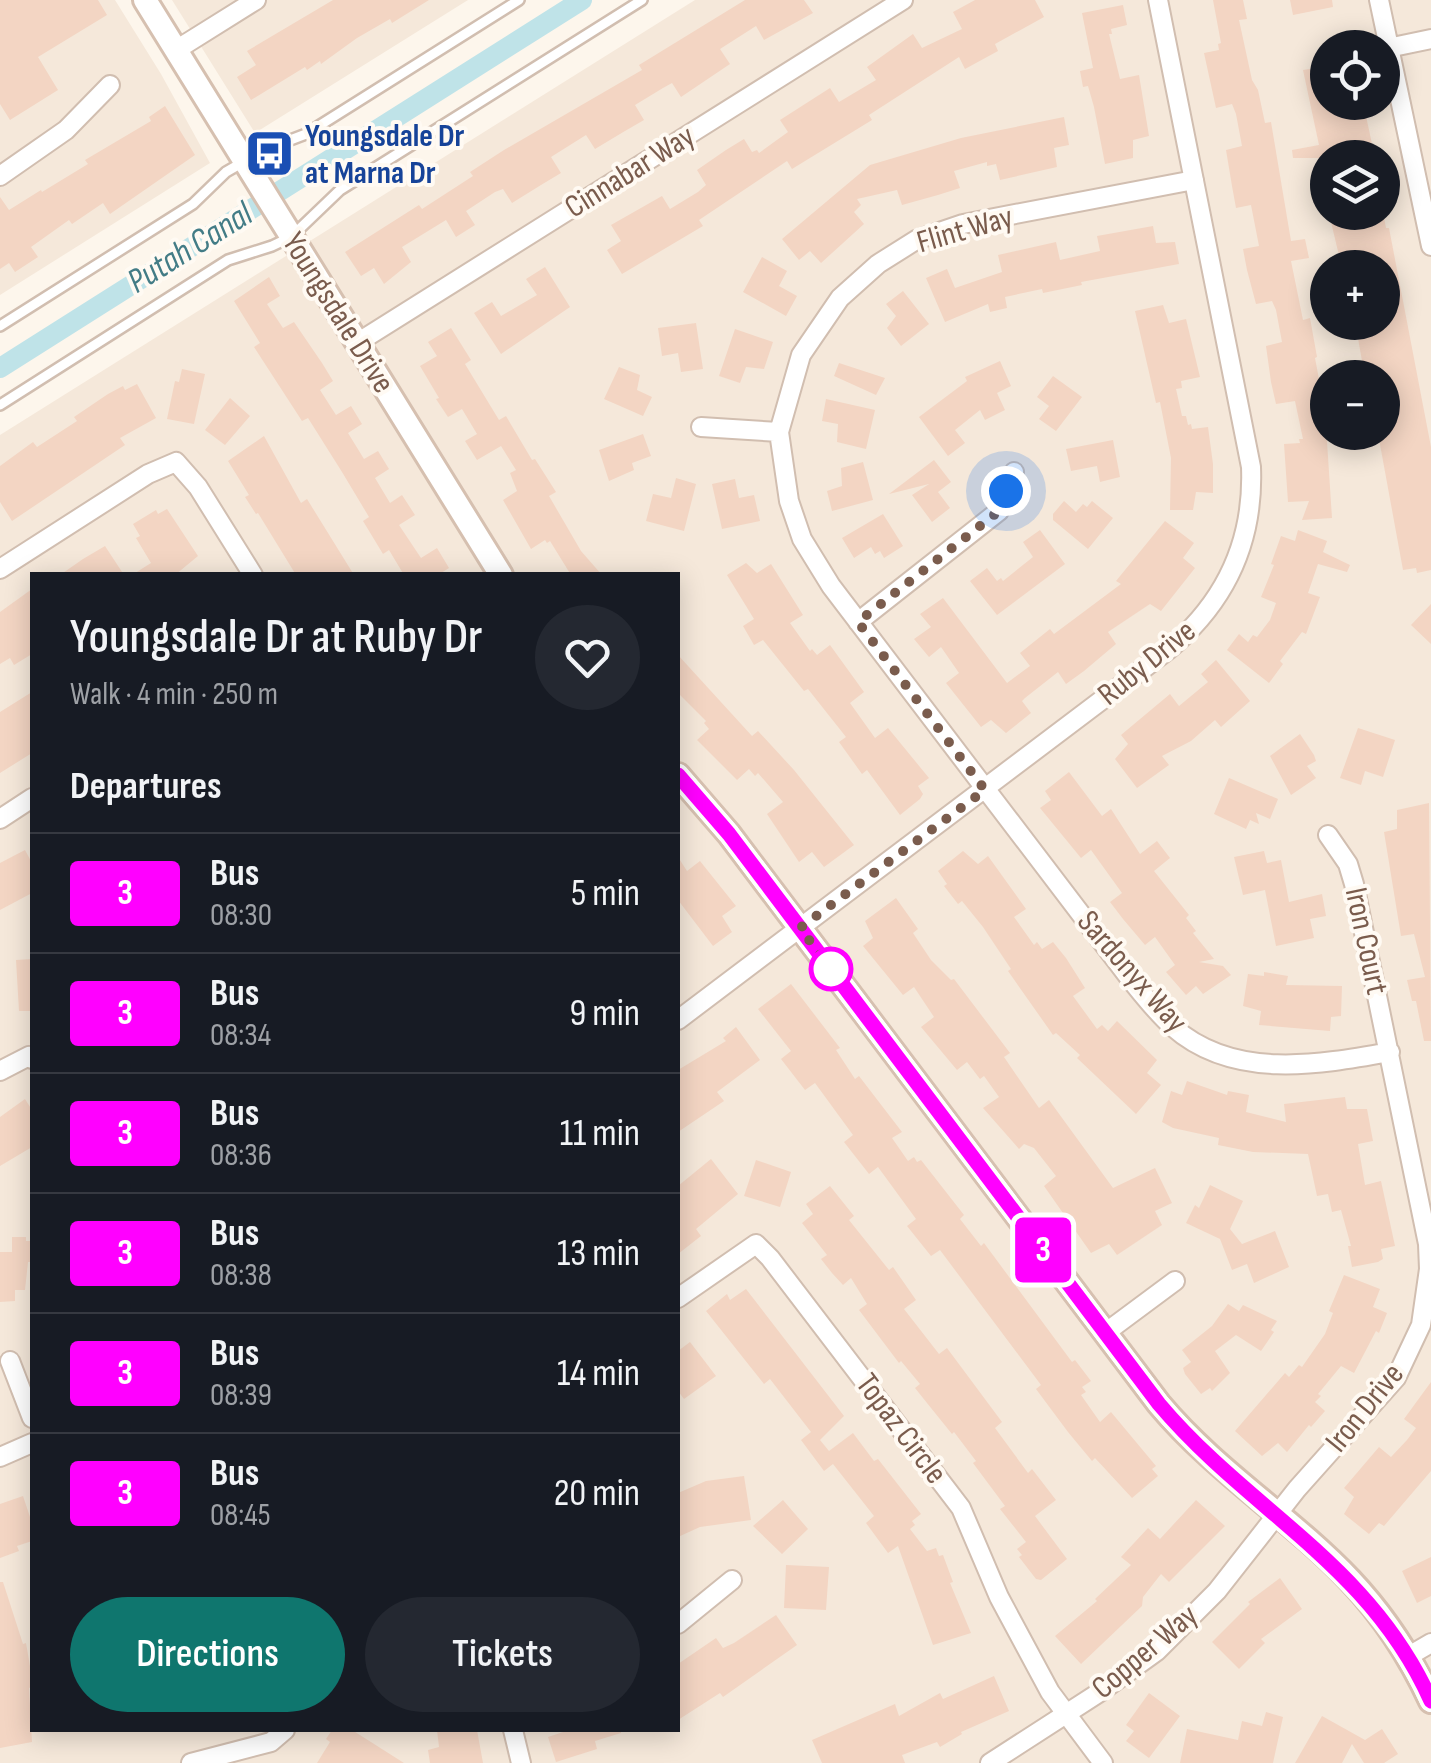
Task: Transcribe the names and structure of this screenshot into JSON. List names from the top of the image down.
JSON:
{
  "streets": {
    "street": [
      "Cinnabar Way",
      "Flint Way",
      "Youngsdale Drive",
      "Ruby Drive",
      "Iron Court",
      "Sardonyx Way",
      "Iron Drive",
      "Topaz Circle",
      "Copper Way"
    ]
  },
  "crossings": [
    ["Cinnabar Way", "Youngsdale Drive"],
    ["Flint Way", "Ruby Drive"],
    ["Flint Way", "Sardonyx Way"],
    ["Ruby Drive", "Sardonyx Way"],
    ["Iron Court", "Sardonyx Way"],
    ["Iron Court", "Iron Drive"],
    ["Sardonyx Way", "Iron Drive"],
    ["Iron Drive", "Copper Way"],
    ["Topaz Circle", "Copper Way"]
  ],
  "water": ["Putah Canal"],
  "places": {
    "bus stop": ["Youngsdale Dr at Marna Dr"]
  },
  "lines": ["bus line 3"],
  "page": {
    "on_map": "3",
    "map_buttons": ["+", "−"],
    "heading": [
      ["Youngsdale Dr at Ruby Dr", "Walk · 4 min · 250 m"],
      "Departures"
    ],
    "list": [
      {
        "mark": "3",
        "name": "Bus",
        "note": "08:30",
        "value": "5 min"
      },
      {
        "mark": "3",
        "name": "Bus",
        "note": "08:34",
        "value": "9 min"
      },
      {
        "mark": "3",
        "name": "Bus",
        "note": "08:36",
        "value": "11 min"
      },
      {
        "mark": "3",
        "name": "Bus",
        "note": "08:38",
        "value": "13 min"
      },
      {
        "mark": "3",
        "name": "Bus",
        "note": "08:39",
        "value": "14 min"
      },
      {
        "mark": "3",
        "name": "Bus",
        "note": "08:45",
        "value": "20 min"
      }
    ],
    "buttons": ["Directions", "Tickets"]
  }
}
